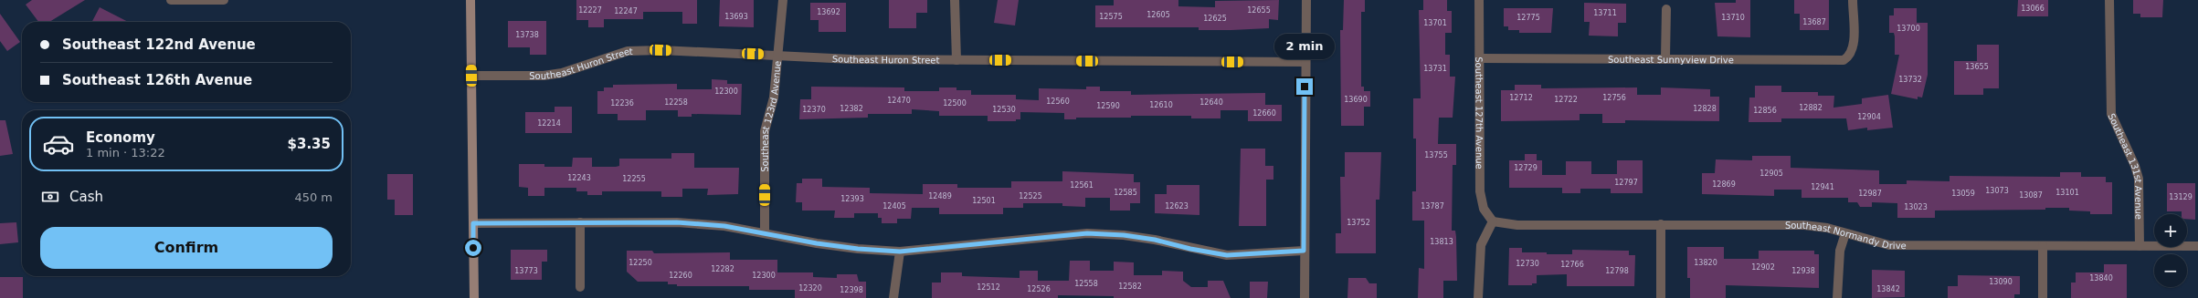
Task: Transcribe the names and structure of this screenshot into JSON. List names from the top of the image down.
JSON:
{
  "streets": {
    "street": [
      "Southeast Huron Street",
      "Southeast Sunnyview Drive",
      "Southeast 127th Avenue",
      "Southeast 123rd Avenue",
      "Southeast 131st Avenue",
      "Southeast Normandy Drive"
    ]
  },
  "crossings": [
    ["Southeast Huron Street", "Southeast 123rd Avenue"],
    ["Southeast Sunnyview Drive", "Southeast 127th Avenue"],
    ["Southeast 127th Avenue", "Southeast Normandy Drive"],
    ["Southeast 131st Avenue", "Southeast Normandy Drive"]
  ],
  "house_numbers": [
    "13066",
    "12227",
    "12655",
    "12247",
    "13692",
    "13711",
    "12605",
    "13693",
    "12575",
    "12775",
    "13710",
    "12625",
    "13687",
    "13701",
    "13700",
    "13738",
    "13655",
    "13731",
    "13732",
    "12300",
    "12712",
    "12756",
    "13690",
    "12722",
    "12470",
    "12560",
    "12258",
    "12640",
    "12236",
    "12500",
    "12610",
    "12590",
    "12882",
    "12382",
    "12828",
    "12370",
    "12530",
    "12856",
    "12660",
    "12904",
    "12214",
    "13755",
    "12729",
    "12905",
    "12243",
    "12255",
    "12797",
    "12869",
    "12561",
    "12941",
    "13073",
    "12585",
    "13101",
    "12987",
    "13059",
    "13087",
    "12489",
    "12525",
    "13129",
    "12393",
    "12501",
    "12405",
    "12623",
    "13787",
    "13023",
    "13752",
    "13813",
    "12250",
    "13820",
    "12730",
    "12766",
    "12902",
    "12282",
    "13773",
    "12798",
    "12938",
    "12260",
    "12300",
    "13840",
    "13090",
    "12558",
    "12582",
    "12512",
    "12320",
    "12526",
    "13842",
    "12398"
  ],
  "page": {
    "banner": ["Southeast 122nd Avenue", "Southeast 126th Avenue"],
    "bubble": "2 min",
    "list": [
      {
        "name": "Economy",
        "note": "1 min · 13:22",
        "value": "$3.35"
      }
    ],
    "pay": ["Cash", "450 m"],
    "map_buttons": ["+", "−"],
    "buttons": "Confirm"
  }
}
